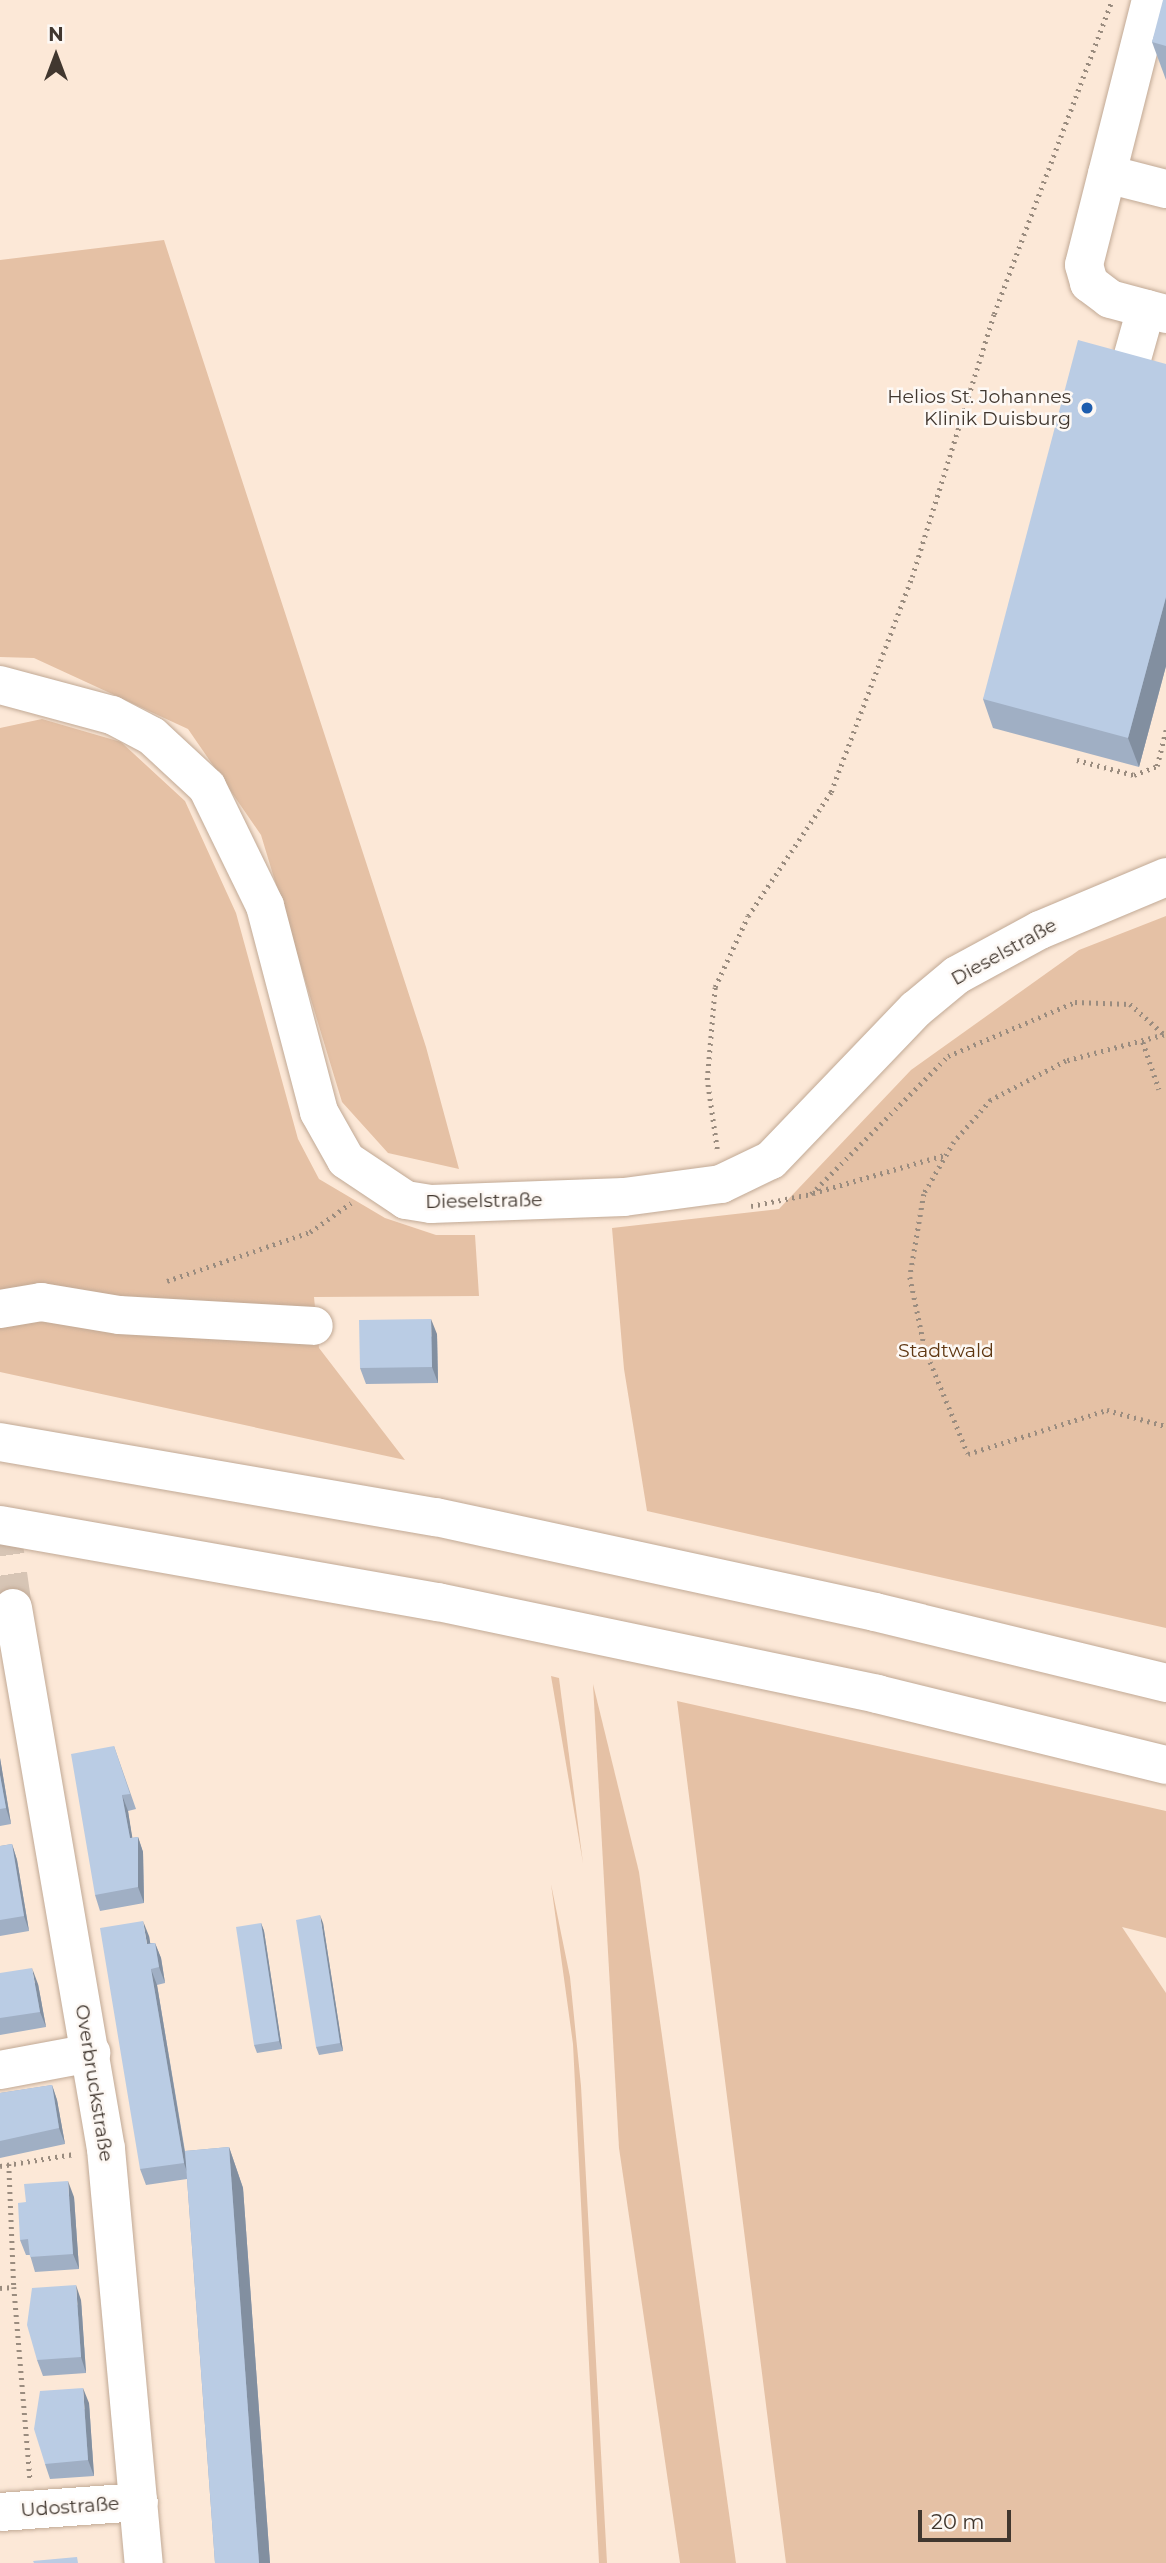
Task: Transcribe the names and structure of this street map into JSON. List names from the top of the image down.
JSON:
{
  "streets": {
    "main road": ["Dieselstraße", "Overbruckstraße", "Udostraße"]
  },
  "crossings": [
    ["Overbruckstraße", "Udostraße"]
  ],
  "parks": ["Stadtwald"],
  "places": ["Helios St. Johannes Klinik Duisburg"],
  "scale_bar": "20 m",
  "north": "top"
}
